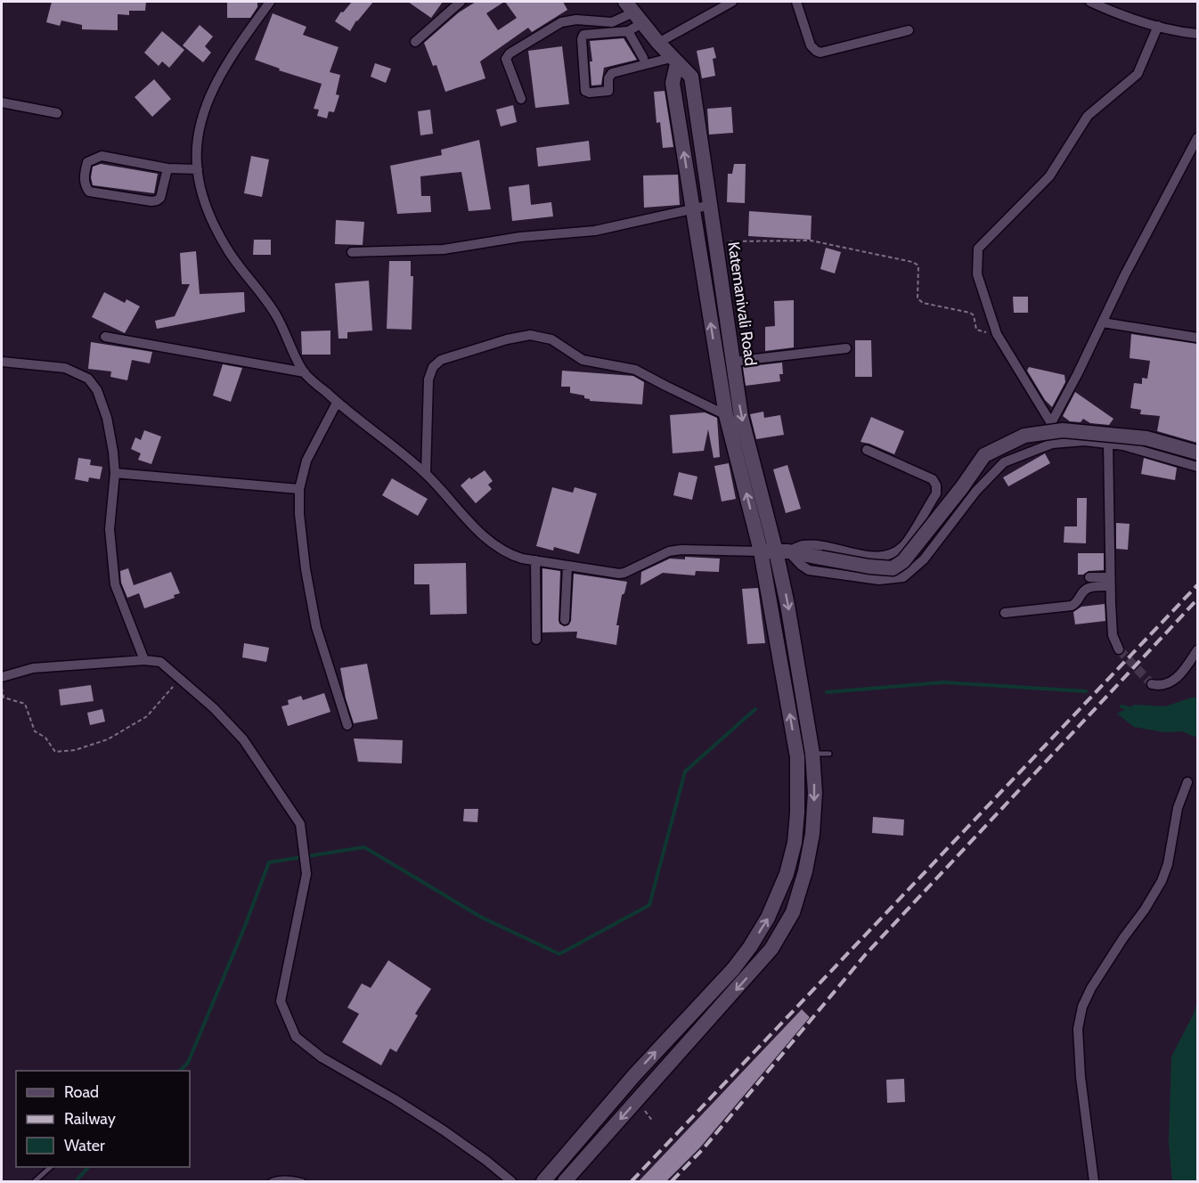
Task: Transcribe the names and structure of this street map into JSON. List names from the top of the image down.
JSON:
{
  "streets": {
    "main road": ["Katemanivali Road"]
  },
  "legend": ["Road", "Railway", "Water"]
}
